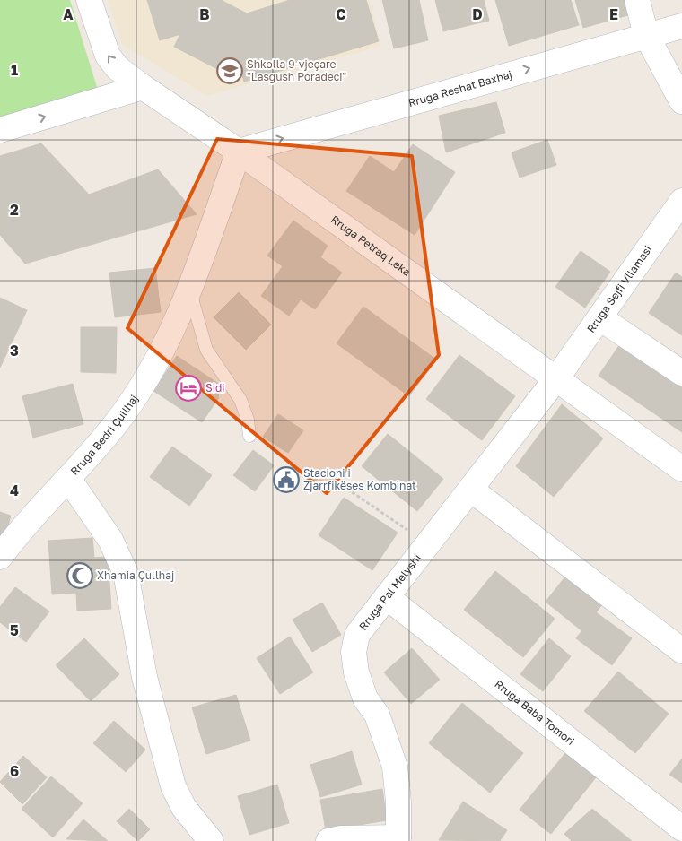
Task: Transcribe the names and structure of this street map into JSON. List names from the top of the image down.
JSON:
{
  "streets": {
    "street": [
      "Rruga Reshat Baxhaj",
      "Rruga Petraq Leka",
      "Rruga Sejfi Vllamasi",
      "Rruga Bedri Çullhaj",
      "Rruga Pal Melyshi",
      "Rruga Baba Tomori"
    ]
  },
  "crossings": [
    ["Rruga Reshat Baxhaj", "Rruga Petraq Leka"],
    ["Rruga Reshat Baxhaj", "Rruga Bedri Çullhaj"],
    ["Rruga Petraq Leka", "Rruga Sejfi Vllamasi"],
    ["Rruga Petraq Leka", "Rruga Bedri Çullhaj"],
    ["Rruga Petraq Leka", "Rruga Pal Melyshi"],
    ["Rruga Sejfi Vllamasi", "Rruga Pal Melyshi"],
    ["Rruga Pal Melyshi", "Rruga Baba Tomori"]
  ],
  "one_way": ["Rruga Reshat Baxhaj"],
  "places": {
    "school or university": ["Shkolla 9-vjeçare \"Lasgush Poradeci\""],
    "hotel": ["Sidi"],
    "public building": ["Stacioni i Zjarrfikëses Kombinat"],
    "mosque": ["Xhamia Çullhaj"]
  },
  "grid": {
    "columns": [
      "A",
      "B",
      "C",
      "D",
      "E"
    ],
    "rows": [
      "1",
      "2",
      "3",
      "4",
      "5",
      "6"
    ]
  }
}
